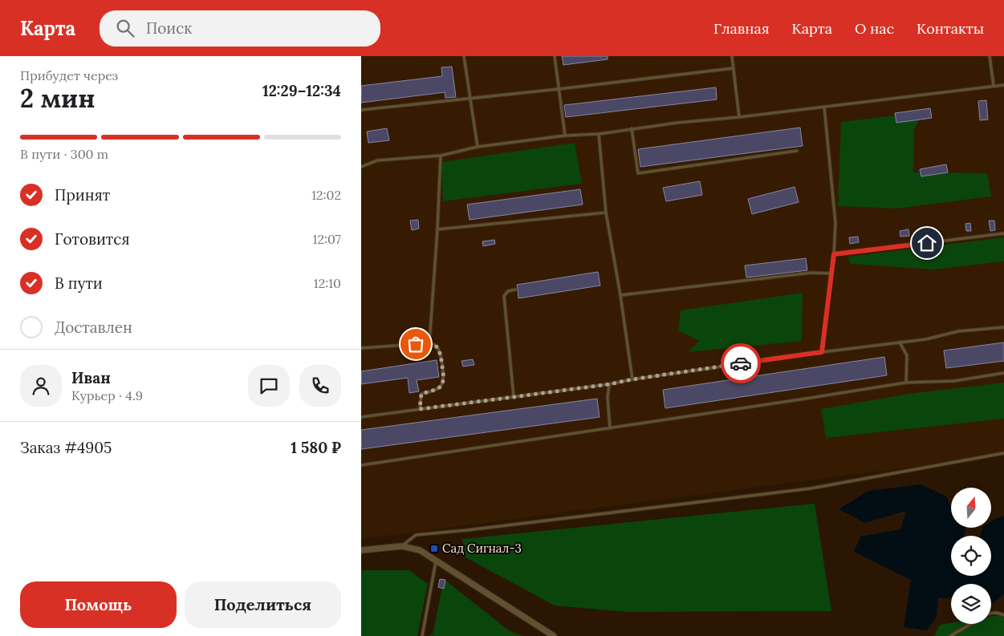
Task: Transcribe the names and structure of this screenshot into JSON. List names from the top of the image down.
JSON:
{
  "places": {
    "transit": ["Сад Сигнал-3"]
  },
  "north": "top",
  "page": {
    "header": "Карта",
    "search": "Поиск",
    "nav": [
      "Главная",
      "Карта",
      "О нас",
      "Контакты"
    ],
    "heading": ["2 мин", "Прибудет через", "12:29–12:34"],
    "panel": [
      "Иван",
      "Курьер · 4.9",
      "Заказ #4905",
      "1 580 ₽"
    ],
    "bar": "В пути · 300 m",
    "list": [
      ["Принят", "12:02"],
      ["Готовится", "12:07"],
      ["В пути", "12:10"],
      "Доставлен"
    ],
    "buttons": ["Помощь", "Поделиться"]
  }
}
